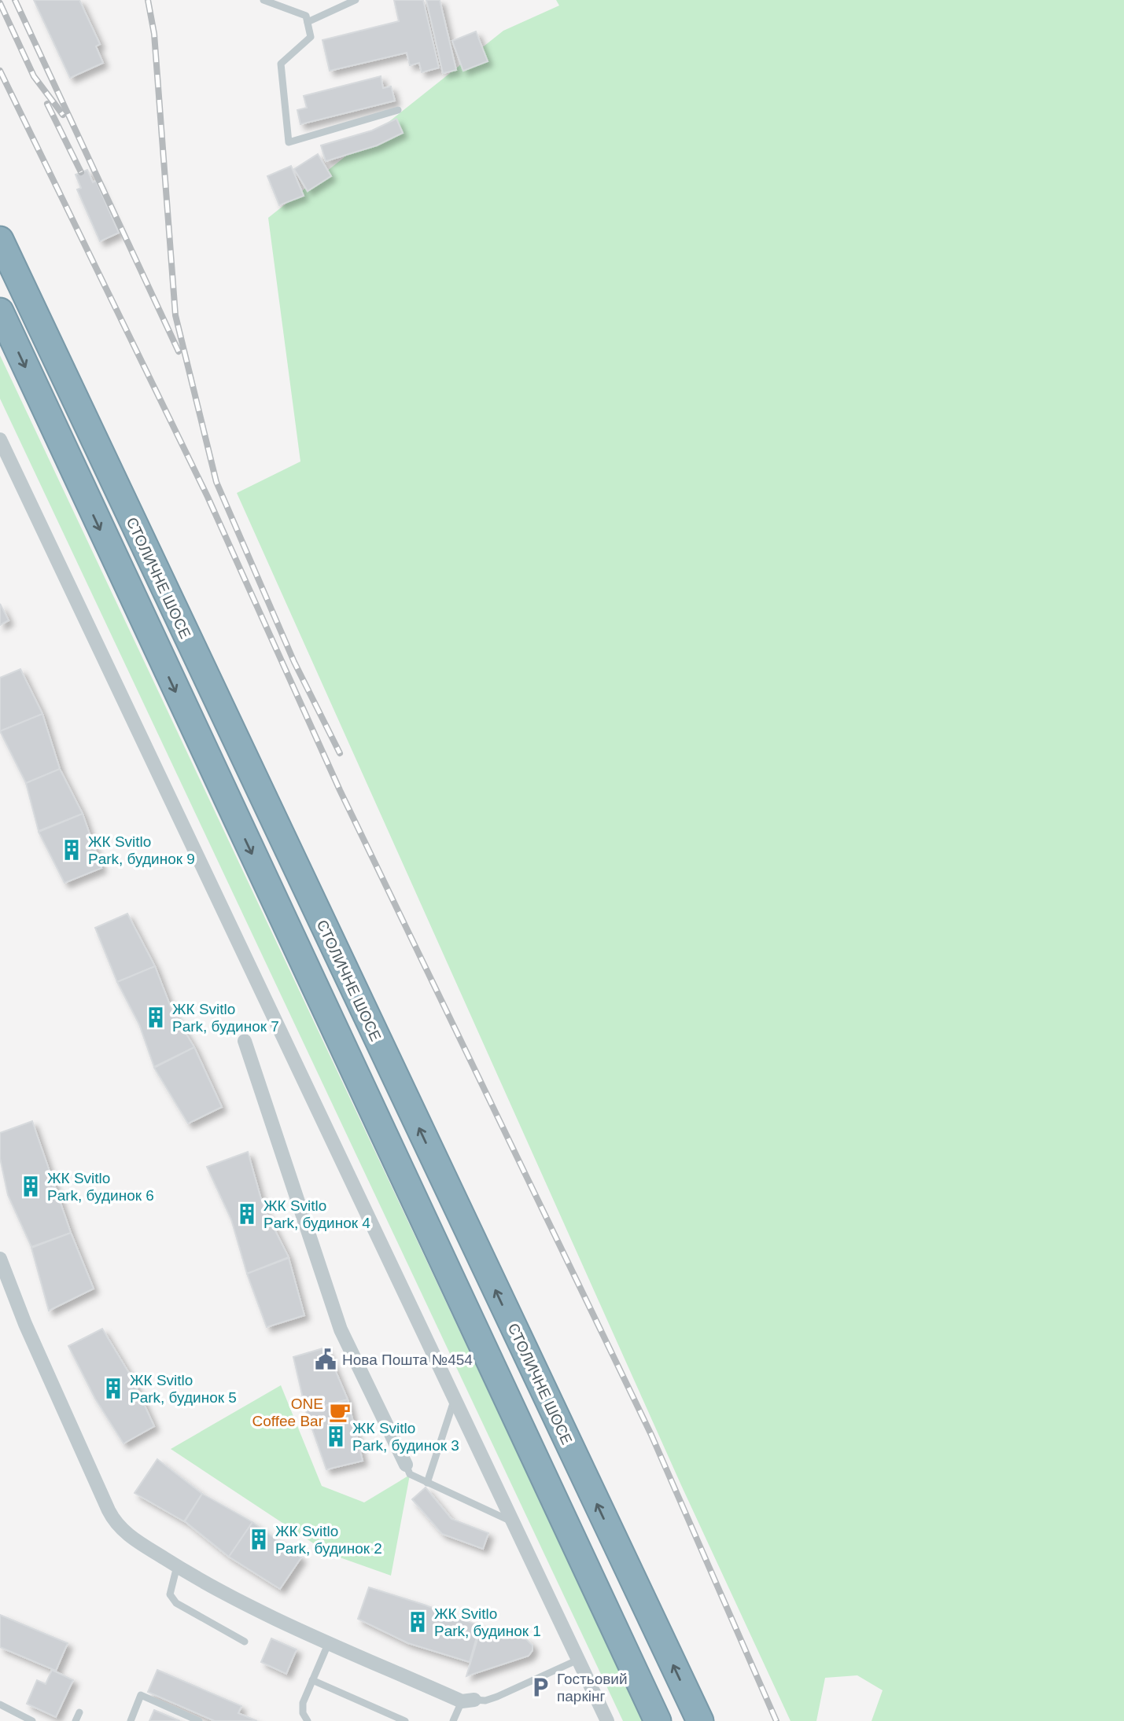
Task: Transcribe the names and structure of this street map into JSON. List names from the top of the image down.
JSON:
{
  "streets": {
    "highway": ["СТОЛИЧНЕ ШОСЕ"]
  },
  "places": {
    "building": [
      "ЖК Svitlo Park, будинок 9",
      "ЖК Svitlo Park, будинок 7",
      "ЖК Svitlo Park, будинок 6",
      "ЖК Svitlo Park, будинок 4",
      "ЖК Svitlo Park, будинок 5",
      "ЖК Svitlo Park, будинок 3",
      "ЖК Svitlo Park, будинок 2",
      "ЖК Svitlo Park, будинок 1"
    ],
    "public building": ["Нова Пошта №454"],
    "cafe": ["ONE Coffee Bar"],
    "parking": ["Гостьовий паркінг"]
  }
}
